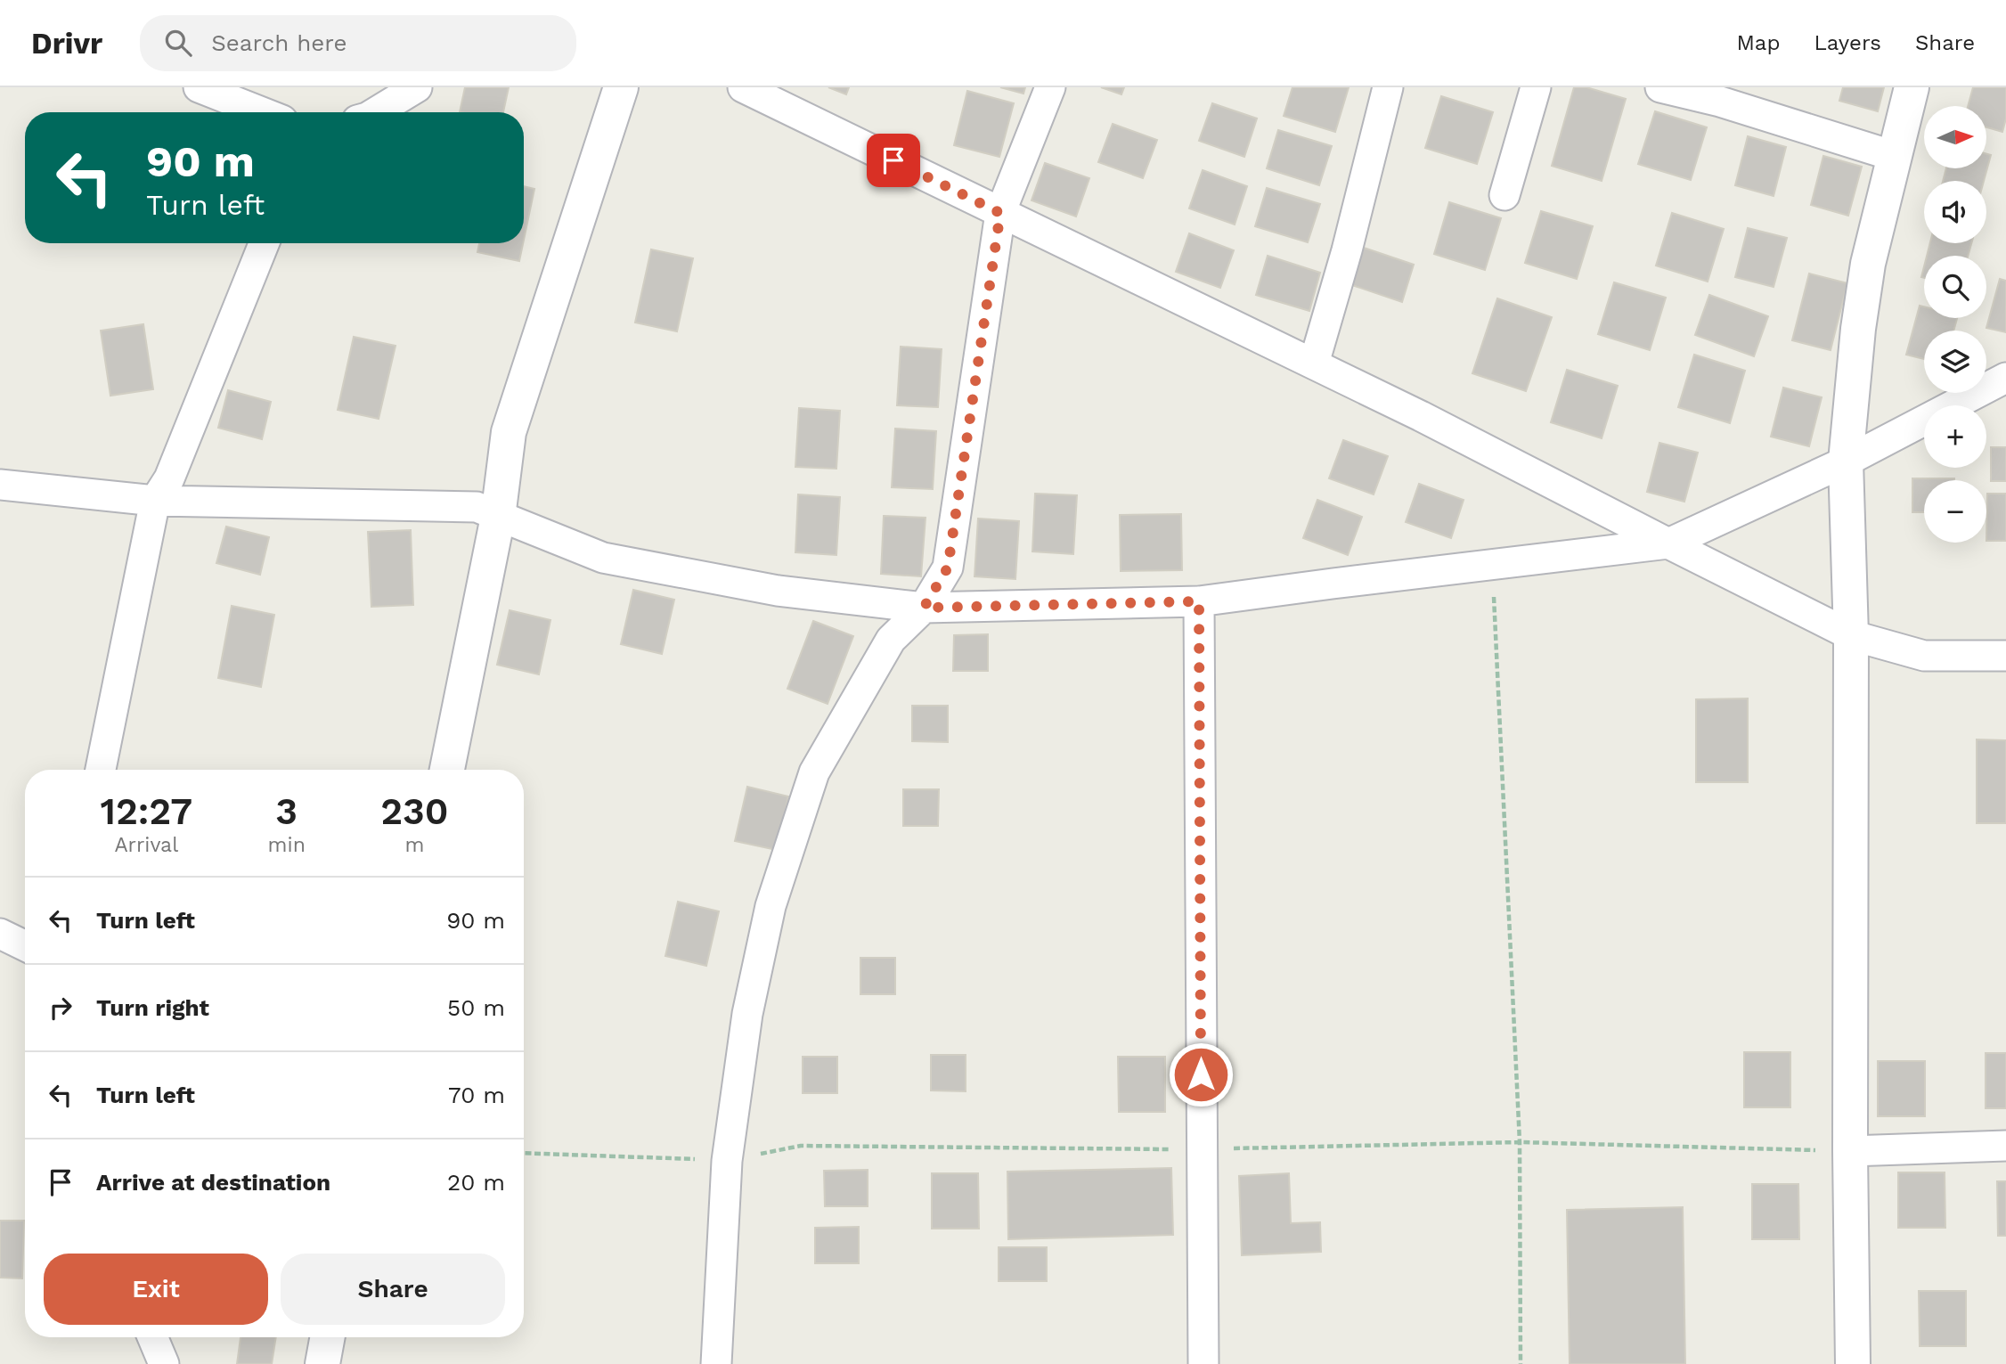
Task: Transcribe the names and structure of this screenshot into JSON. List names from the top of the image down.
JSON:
{
  "north": "right",
  "page": {
    "header": "Drivr",
    "search": "Search here",
    "nav": ["Map", "Layers", "Share"],
    "map_buttons": ["+", "−"],
    "turn": ["90 m", "Turn left"],
    "eta": [
      "12:27",
      "Arrival",
      "3",
      "min",
      "230",
      "m"
    ],
    "list": [
      {
        "name": "Turn left",
        "value": "90 m"
      },
      {
        "name": "Turn right",
        "value": "50 m"
      },
      {
        "name": "Turn left",
        "value": "70 m"
      },
      {
        "name": "Arrive at destination",
        "value": "20 m"
      }
    ],
    "buttons": ["Exit", "Share"]
  }
}
